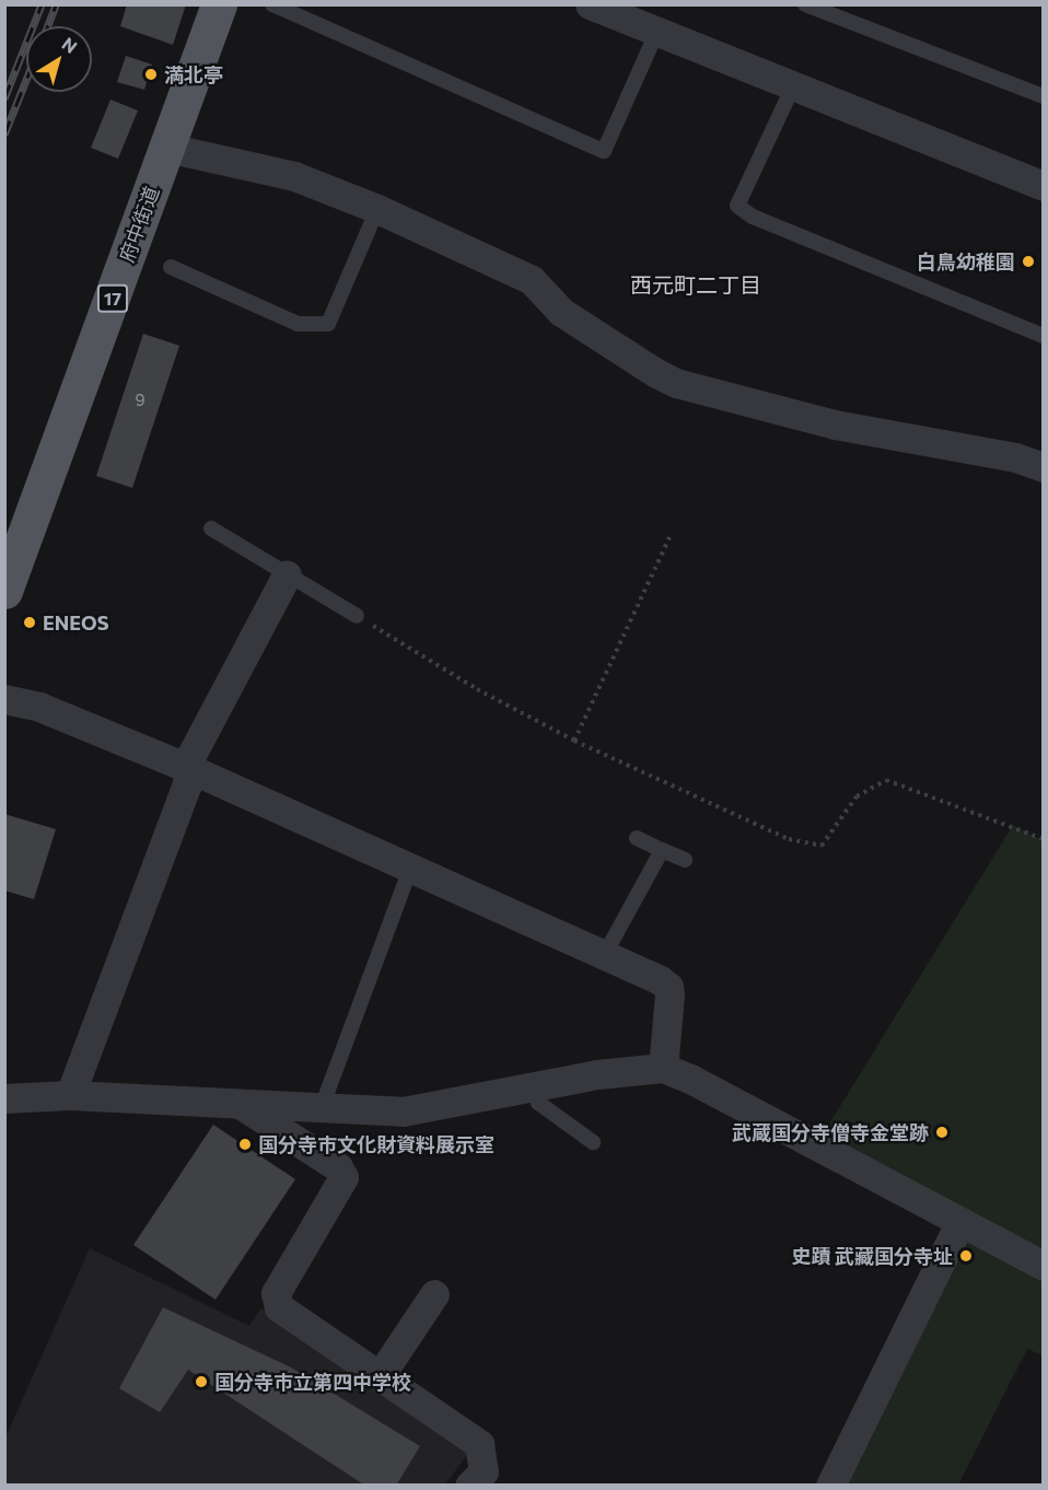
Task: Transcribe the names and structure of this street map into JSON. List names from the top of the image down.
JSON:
{
  "streets": {
    "main road": ["府中街道", "17"]
  },
  "districts": ["西元町二丁目"],
  "places": [
    "満北亭",
    "白鳥幼稚園",
    "ENEOS",
    "武蔵国分寺僧寺金堂跡",
    "国分寺市文化財資料展示室",
    "史蹟 武藏国分寺址",
    "国分寺市立第四中学校"
  ],
  "house_numbers": ["9"],
  "north": "top right"
}
